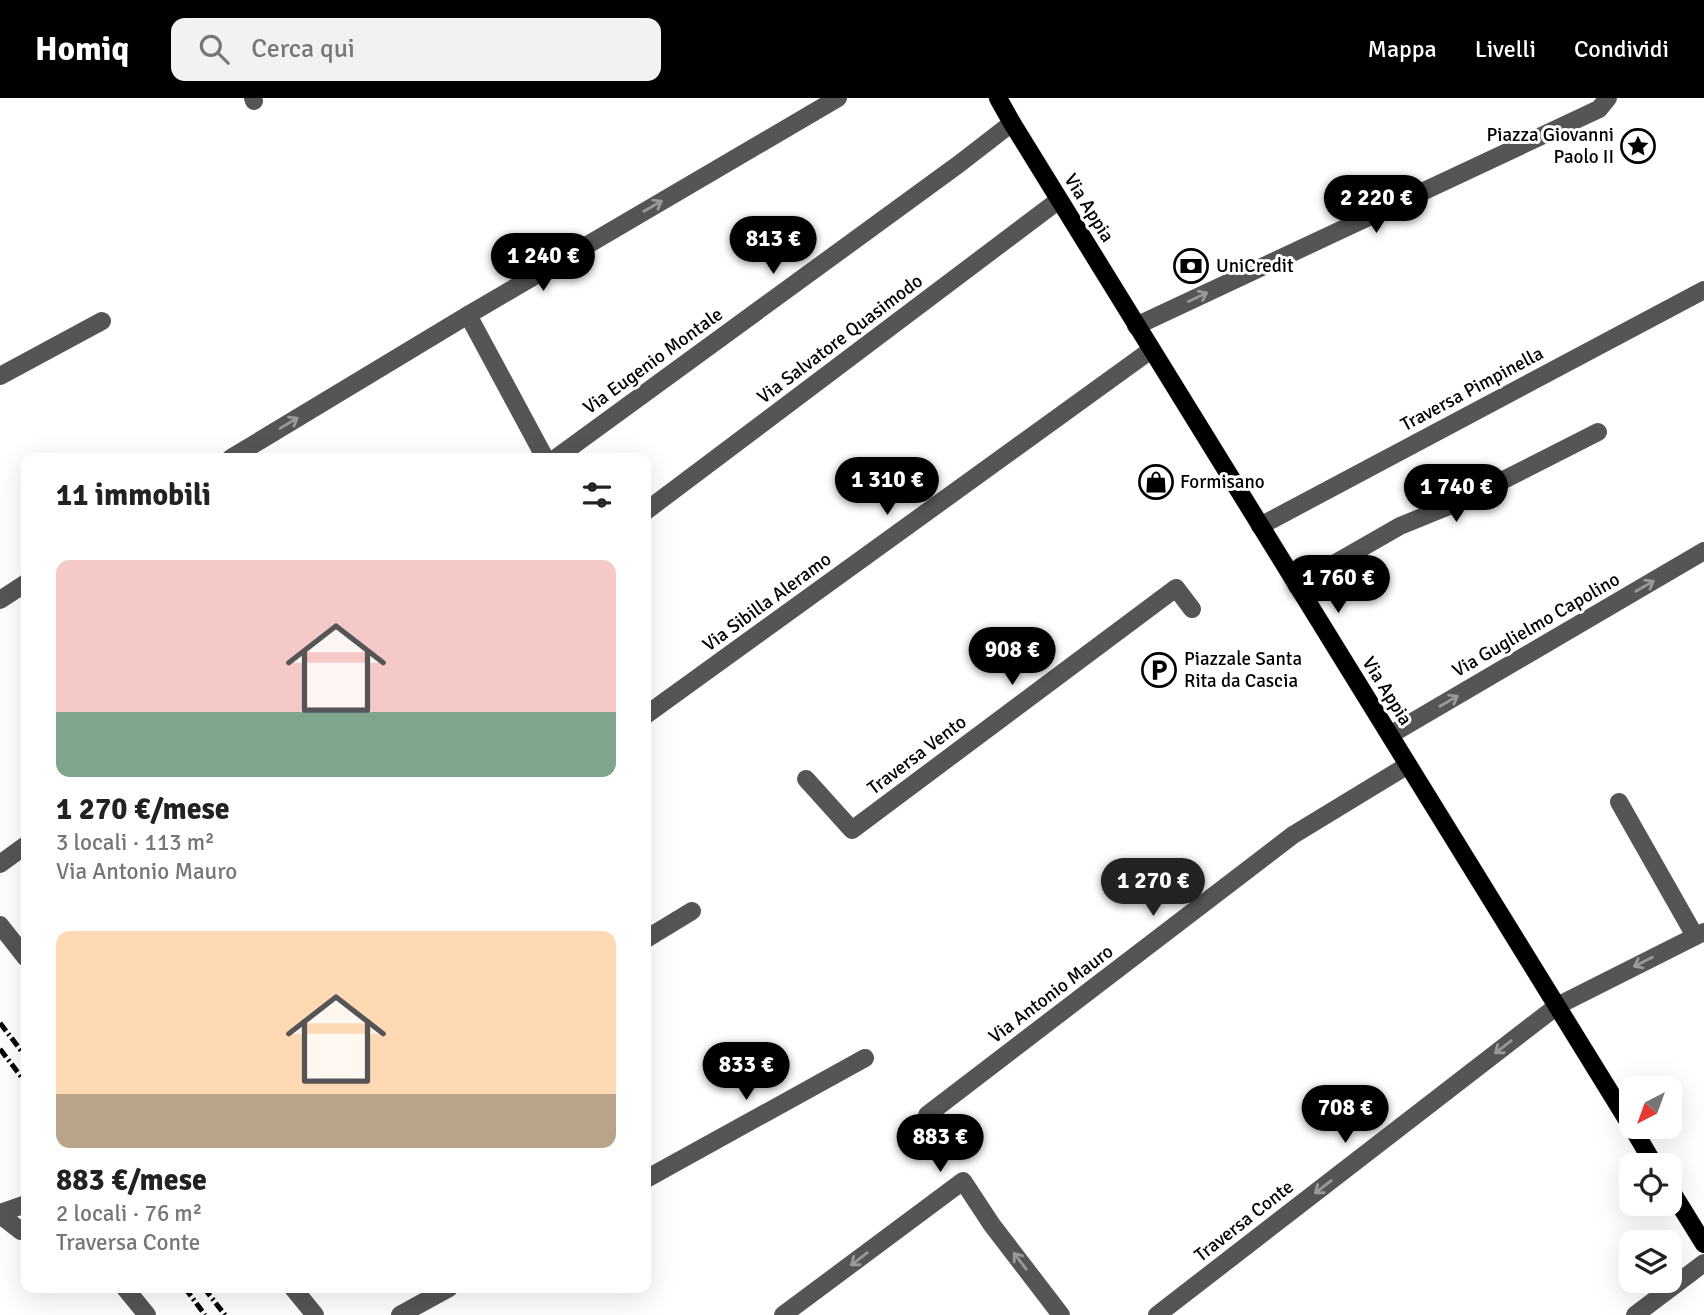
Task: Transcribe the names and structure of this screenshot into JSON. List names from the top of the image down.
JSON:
{
  "streets": {
    "main road": ["Via Appia"],
    "street": [
      "Via Salvatore Quasimodo",
      "Via Eugenio Montale",
      "Traversa Pimpinella",
      "Via Sibilla Aleramo",
      "Via Guglielmo Capolino",
      "Traversa Vento",
      "Via Antonio Mauro",
      "Traversa Conte"
    ]
  },
  "crossings": [
    ["Via Appia", "Via Salvatore Quasimodo"],
    ["Via Appia", "Via Eugenio Montale"],
    ["Via Appia", "Traversa Pimpinella"],
    ["Via Appia", "Via Sibilla Aleramo"],
    ["Via Appia", "Via Guglielmo Capolino"],
    ["Via Appia", "Via Antonio Mauro"],
    ["Via Appia", "Traversa Conte"]
  ],
  "one_way": ["Via Guglielmo Capolino", "Traversa Conte"],
  "places": {
    "place": ["Piazza Giovanni Paolo II"],
    "bank": ["UniCredit"],
    "shop": ["Formisano"],
    "parking": ["Piazzale Santa Rita da Cascia"]
  },
  "north": "bottom left",
  "page": {
    "header": "Homiq",
    "search": "Cerca qui",
    "nav": ["Mappa", "Livelli", "Condividi"],
    "price": [
      "2 220 €",
      "813 €",
      "1 240 €",
      "1 310 €",
      "1 740 €",
      "1 760 €",
      "908 €",
      "1 270 €",
      "833 €",
      "708 €",
      "883 €"
    ],
    "heading": "11 immobili",
    "list": [
      {
        "name": "1 270 €/mese",
        "note": "3 locali · 113 m² · Via Antonio Mauro"
      },
      {
        "name": "883 €/mese",
        "note": "2 locali · 76 m² · Traversa Conte"
      }
    ]
  }
}
